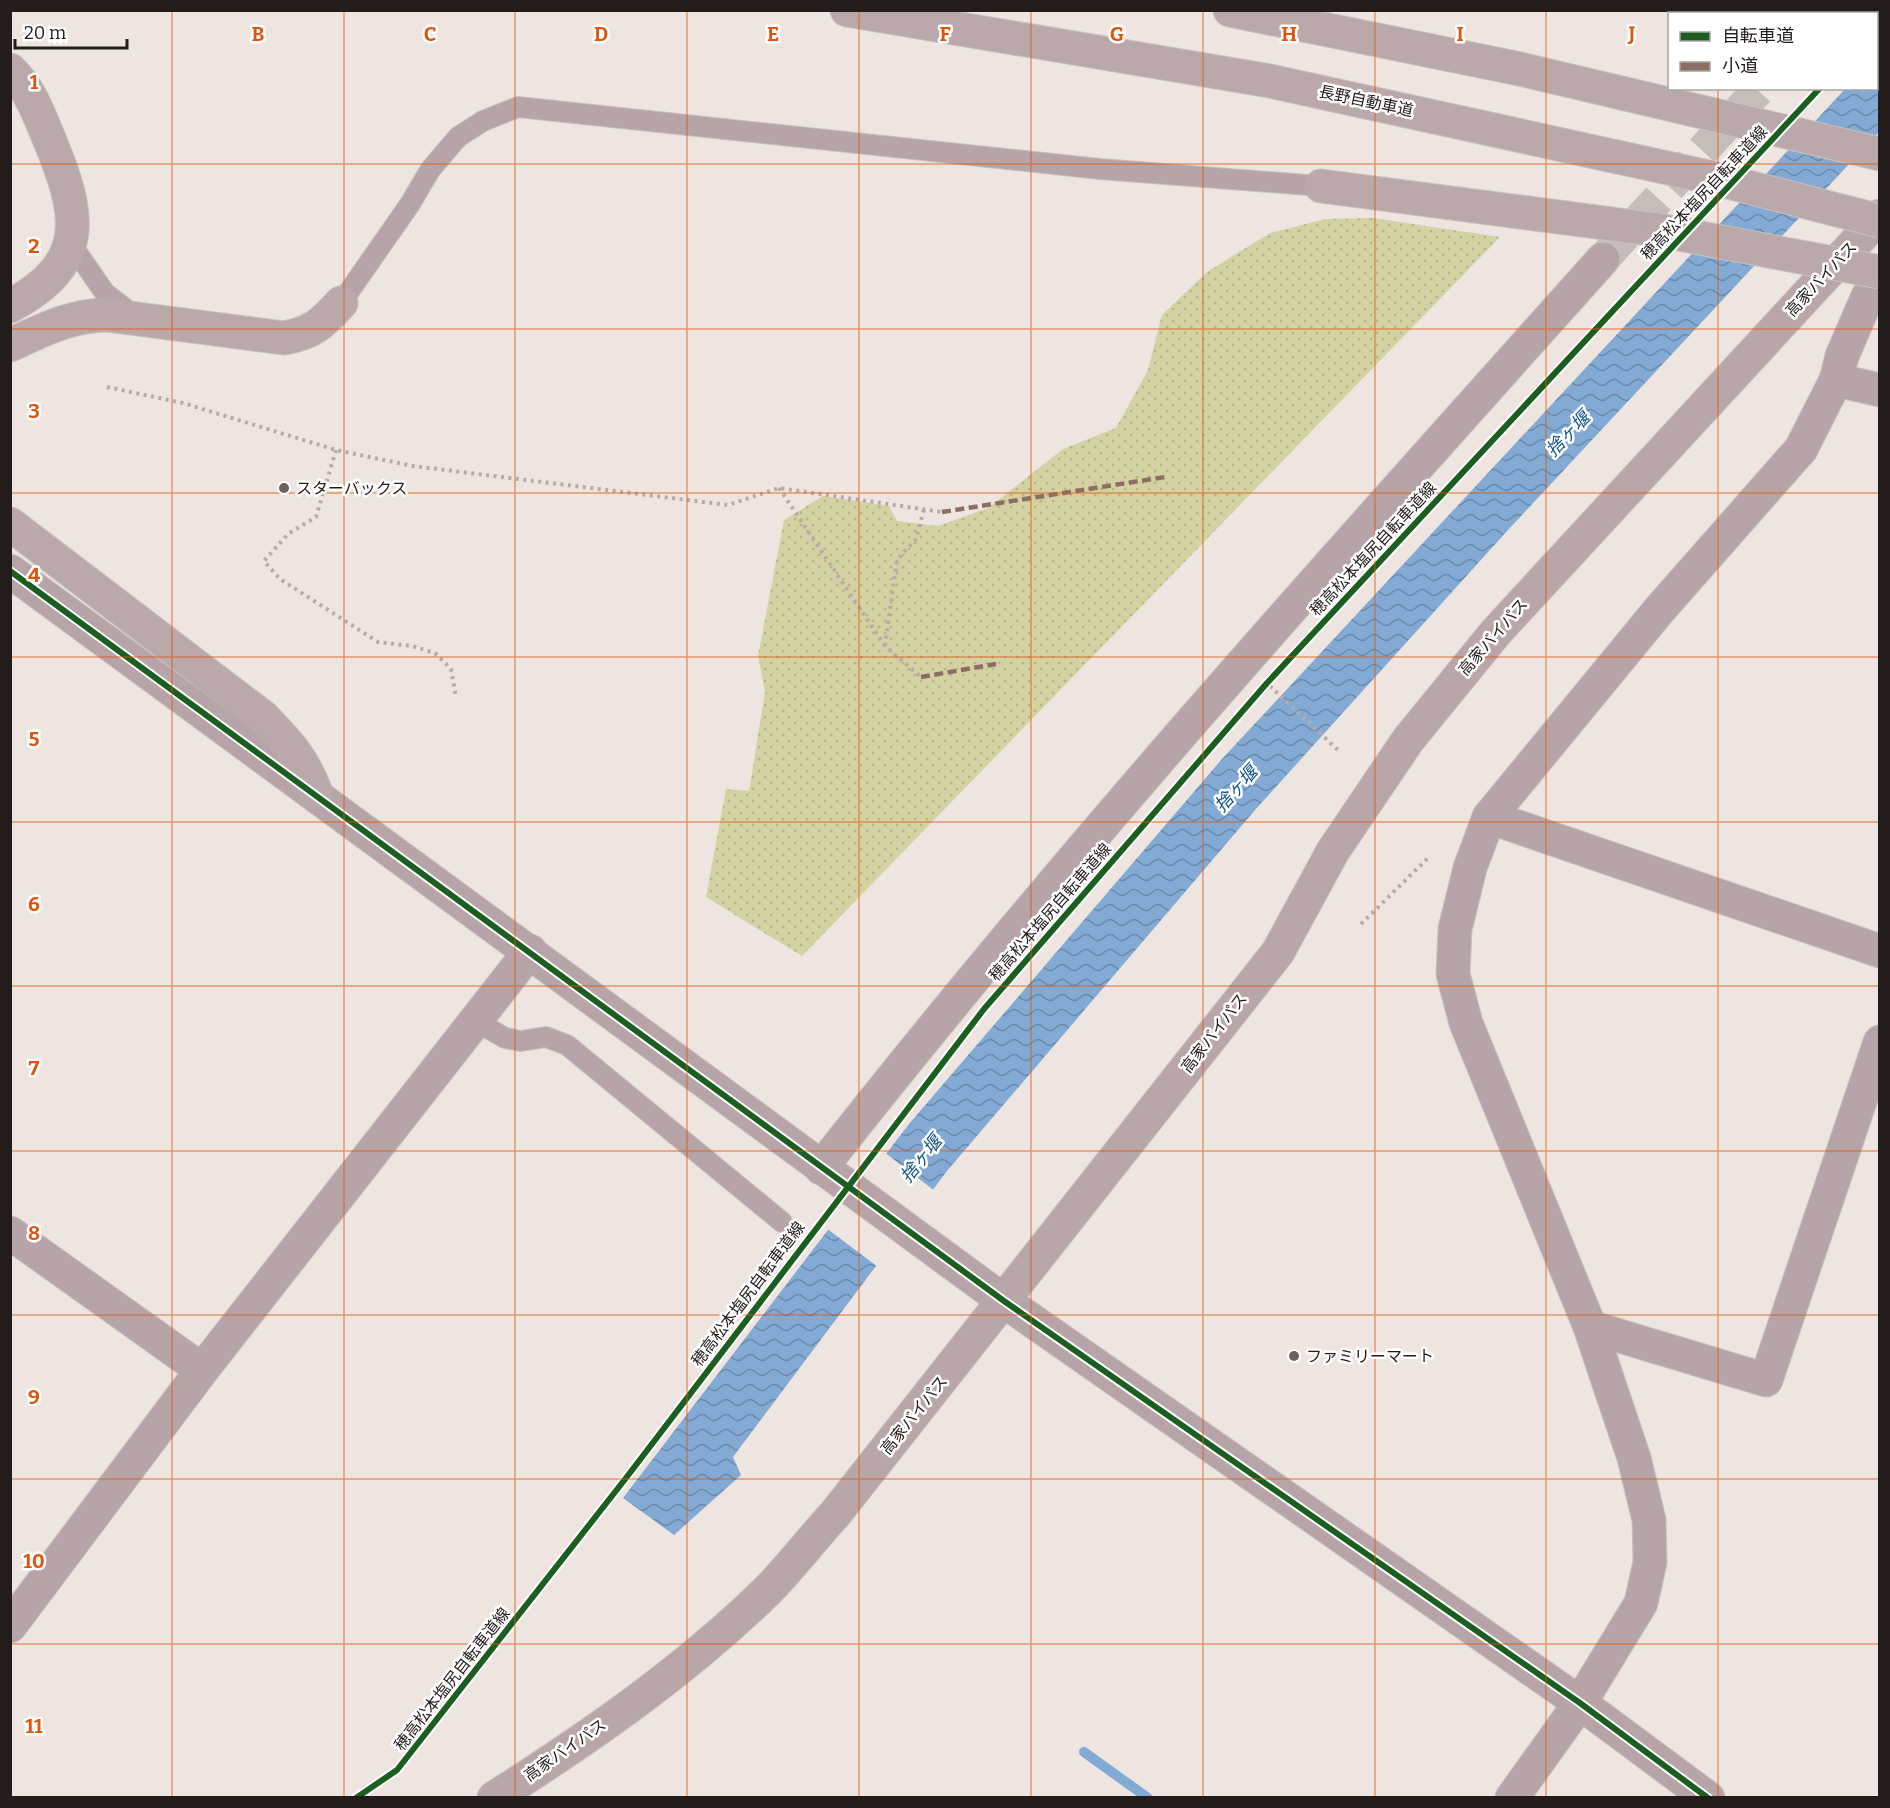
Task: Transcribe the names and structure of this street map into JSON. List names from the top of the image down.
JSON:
{
  "streets": {
    "highway": ["長野自動車道", "高家バイパス"],
    "cycle path": ["穂高松本塩尻自転車道線"]
  },
  "water": ["捨ヶ堰"],
  "places": ["スターバックス", "ファミリーマート"],
  "legend": ["自転車道", "小道"],
  "scale_bar": "20 m",
  "grid": {
    "columns": [
      "B",
      "C",
      "D",
      "E",
      "F",
      "G",
      "H",
      "I",
      "J"
    ],
    "rows": [
      "1",
      "2",
      "3",
      "4",
      "5",
      "6",
      "7",
      "8",
      "9",
      "10",
      "11"
    ]
  }
}
